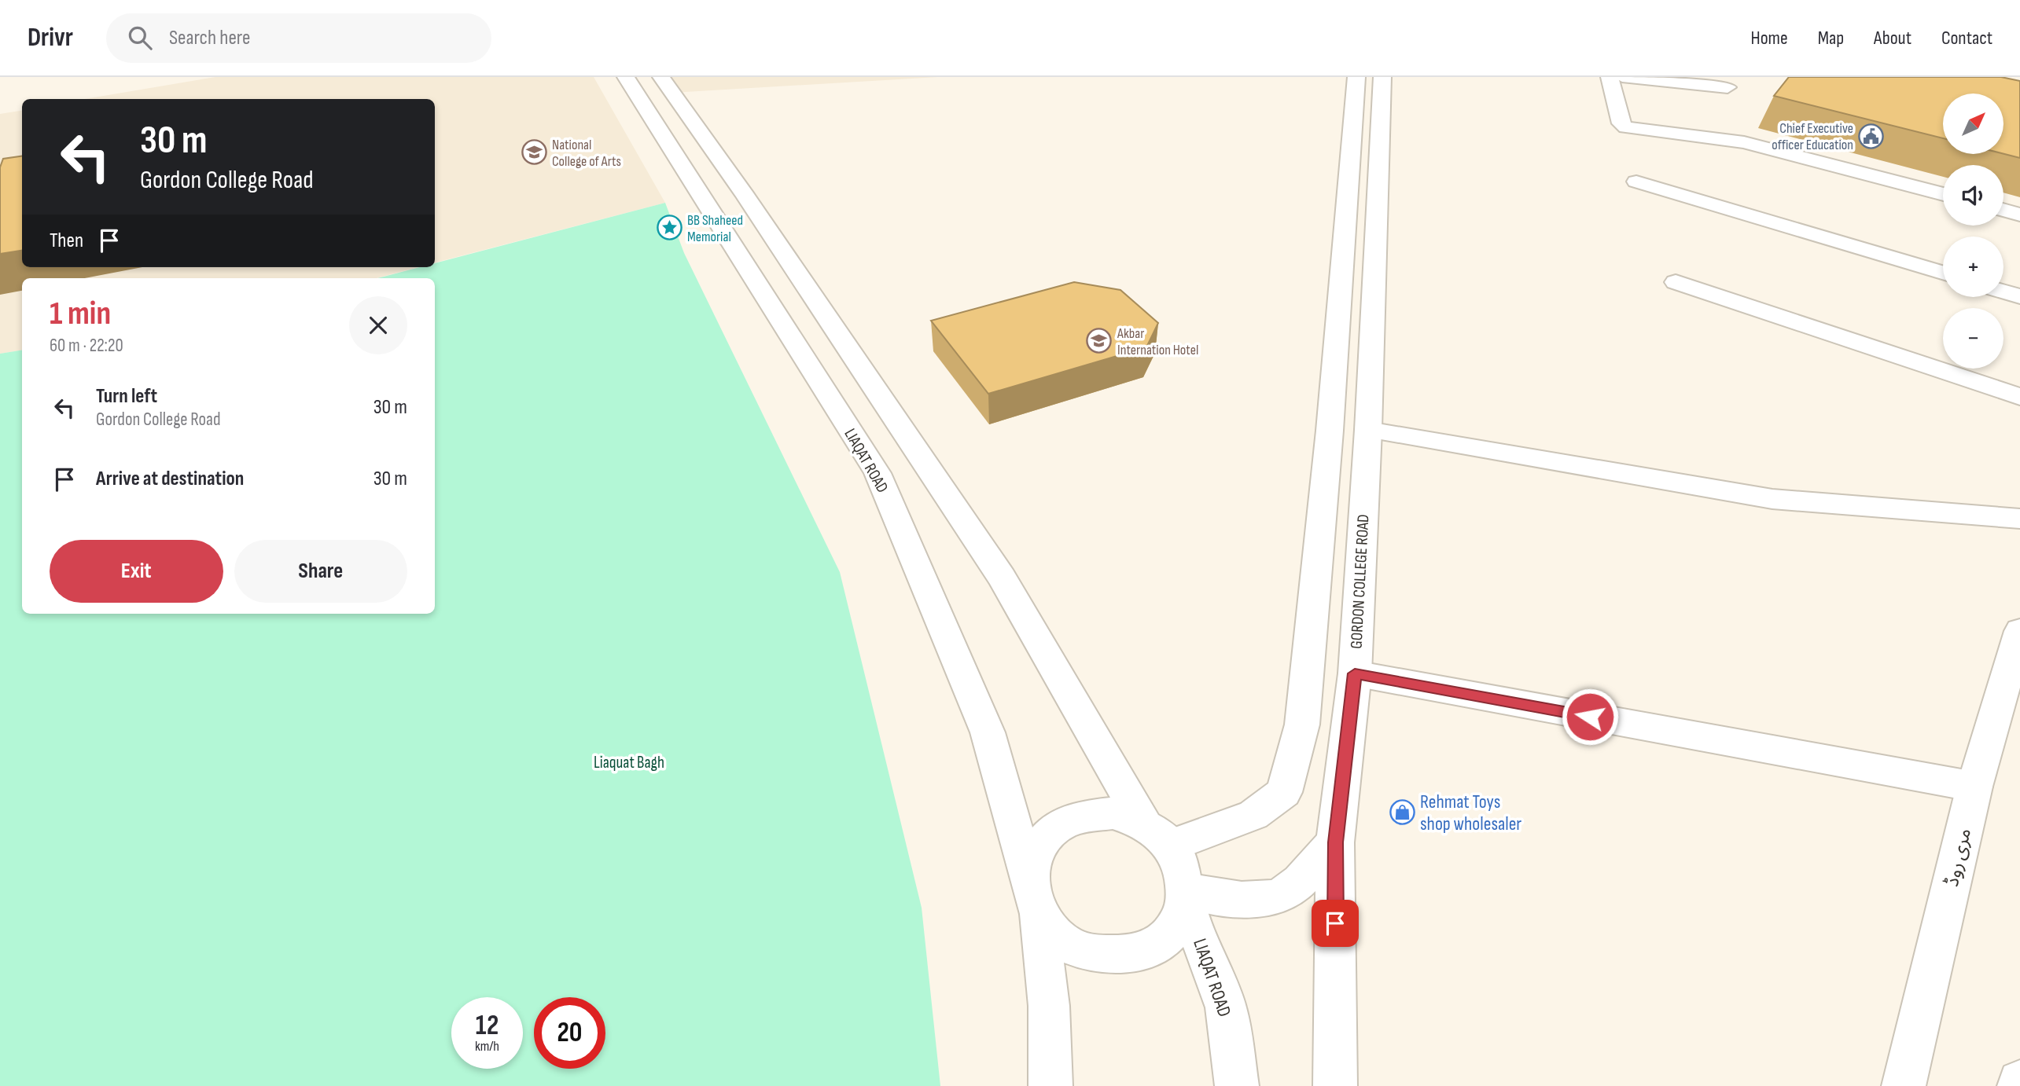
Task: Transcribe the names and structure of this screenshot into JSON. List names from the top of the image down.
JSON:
{
  "streets": {
    "main road": ["LIAQAT ROAD", "GORDON COLLEGE ROAD", "مری روڈ"]
  },
  "parks": ["Liaquat Bagh"],
  "places": {
    "public building": ["Chief Executive officer Education"],
    "school or university": ["National College of Arts", "Akbar Internation Hotel"],
    "place": ["BB Shaheed Memorial"],
    "shop": ["Rehmat Toys shop wholesaler"]
  },
  "north": "top right",
  "page": {
    "header": "Drivr",
    "search": "Search here",
    "nav": [
      "Home",
      "Map",
      "About",
      "Contact"
    ],
    "map_buttons": ["+", "−"],
    "turn": ["30 m", "Gordon College Road"],
    "then": "Then",
    "heading": ["1 min", "60 m · 22:20"],
    "list": [
      {
        "name": "Turn left",
        "note": "Gordon College Road",
        "value": "30 m"
      },
      {
        "name": "Arrive at destination",
        "value": "30 m"
      }
    ],
    "buttons": ["Exit", "Share"],
    "speed": "12 km/h",
    "limit": "20"
  }
}
